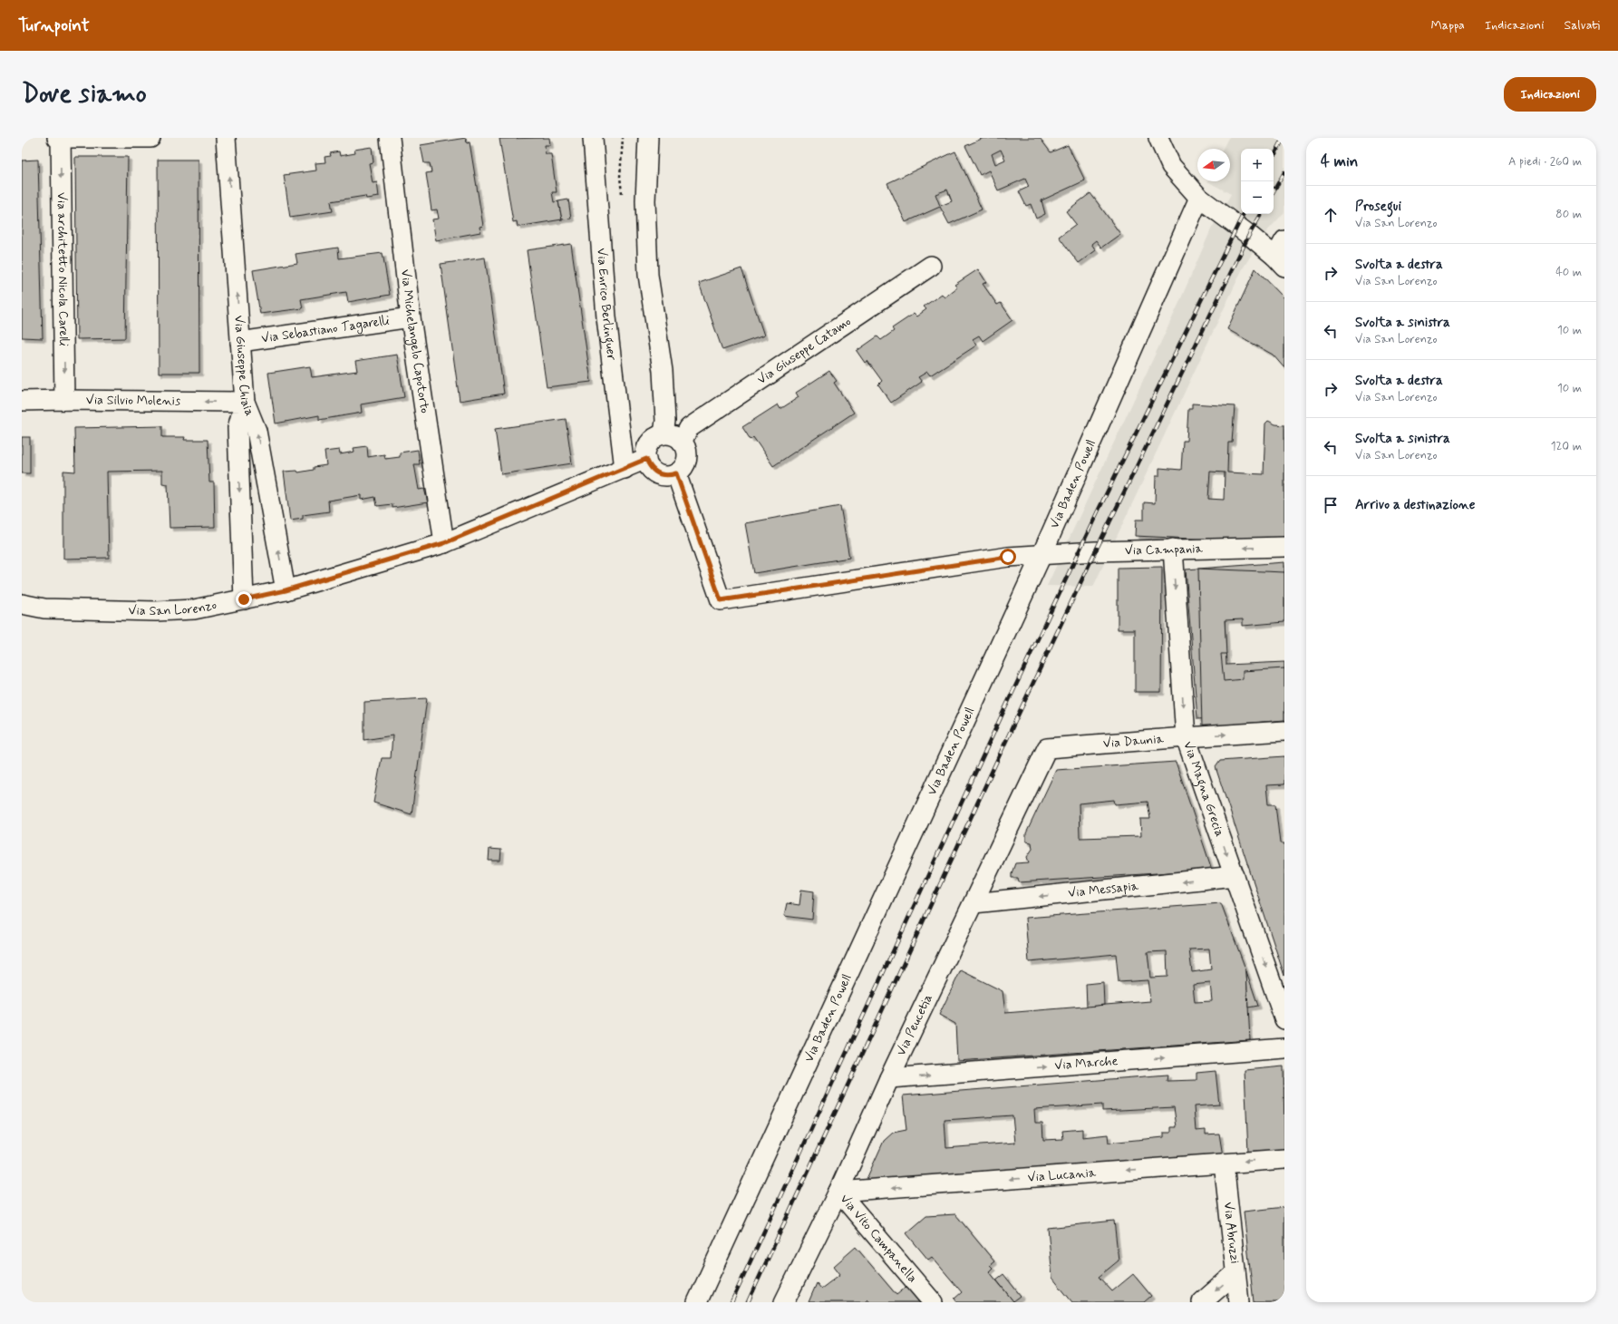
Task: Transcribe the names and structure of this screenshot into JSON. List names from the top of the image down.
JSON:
{
  "streets": {
    "street": [
      "Via architetto Nicola Carelli",
      "Via Enrico Berlinguer",
      "Via Sebastiano Tagarelli",
      "Via Michelangelo Capotorto",
      "Via Giuseppe Catamo",
      "Via Giuseppe Chiaia",
      "Via Silvio Molenis",
      "Via Baden Powell",
      "Via Campania",
      "Via San Lorenzo",
      "Via Daunia",
      "Via Magna Grecia",
      "Via Messapia",
      "Via Peucetia",
      "Via Marche",
      "Via Lucania",
      "Via Abruzzi",
      "Via Vito Campanella"
    ]
  },
  "crossings": [
    ["Via architetto Nicola Carelli", "Via Silvio Molenis"],
    ["Via Enrico Berlinguer", "Via San Lorenzo"],
    ["Via Sebastiano Tagarelli", "Via Michelangelo Capotorto"],
    ["Via Sebastiano Tagarelli", "Via Giuseppe Chiaia"],
    ["Via Michelangelo Capotorto", "Via San Lorenzo"],
    ["Via Giuseppe Catamo", "Via San Lorenzo"],
    ["Via Giuseppe Chiaia", "Via Silvio Molenis"],
    ["Via Giuseppe Chiaia", "Via San Lorenzo"],
    ["Via Baden Powell", "Via Campania"],
    ["Via Campania", "Via Magna Grecia"],
    ["Via Daunia", "Via Magna Grecia"],
    ["Via Daunia", "Via Peucetia"],
    ["Via Magna Grecia", "Via Messapia"],
    ["Via Messapia", "Via Peucetia"],
    ["Via Peucetia", "Via Marche"],
    ["Via Peucetia", "Via Lucania"],
    ["Via Peucetia", "Via Vito Campanella"],
    ["Via Lucania", "Via Abruzzi"],
    ["Via Lucania", "Via Vito Campanella"]
  ],
  "one_way": [
    "Via architetto Nicola Carelli",
    "Via Silvio Molenis",
    "Via Campania",
    "Via Daunia",
    "Via Magna Grecia",
    "Via Messapia",
    "Via Marche",
    "Via Lucania"
  ],
  "north": "left",
  "page": {
    "header": "Turnpoint",
    "nav": ["Mappa", "Indicazioni", "Salvati"],
    "buttons": "Indicazioni",
    "title": "Dove siamo",
    "heading": ["4 min", "A piedi · 260 m"],
    "map_buttons": ["+", "−"],
    "list": [
      ["Prosegui", "Via San Lorenzo", "80 m"],
      ["Svolta a destra", "Via San Lorenzo", "40 m"],
      ["Svolta a sinistra", "Via San Lorenzo", "10 m"],
      ["Svolta a destra", "Via San Lorenzo", "10 m"],
      ["Svolta a sinistra", "Via San Lorenzo", "120 m"],
      "Arrivo a destinazione"
    ]
  }
}
